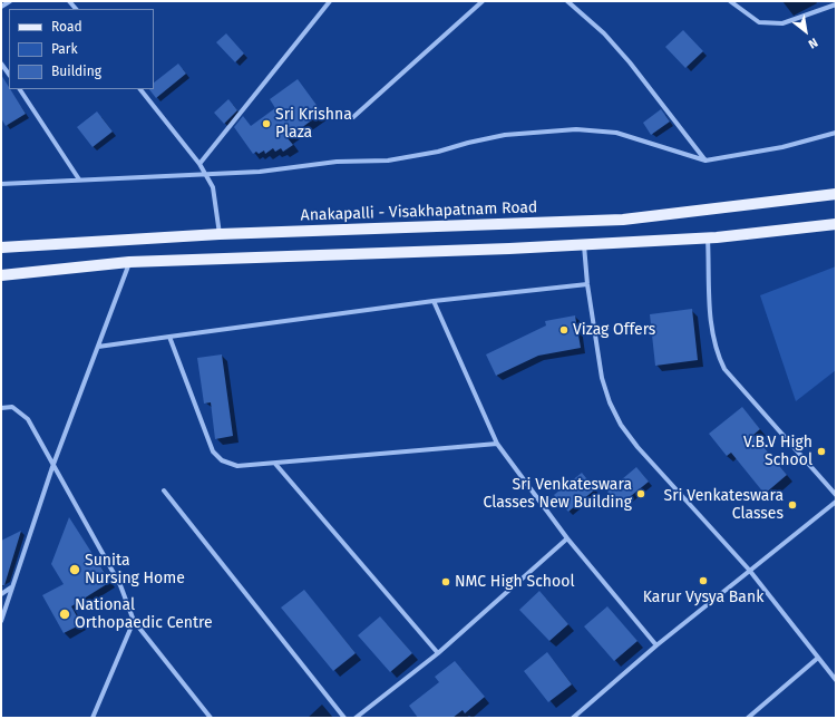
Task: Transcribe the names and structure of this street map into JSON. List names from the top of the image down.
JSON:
{
  "streets": {
    "main road": ["Anakapalli - Visakhapatnam Road"]
  },
  "places": [
    "Sri Krishna Plaza",
    "Vizag Offers",
    "V.B.V High School",
    "Sri Venkateswara Classes New Building",
    "Sri Venkateswara Classes",
    "Sunita Nursing Home",
    "Karur Vysya Bank",
    "NMC High School",
    "National Orthopaedic Centre"
  ],
  "legend": ["Road", "Park", "Building"],
  "north": "bottom right"
}
